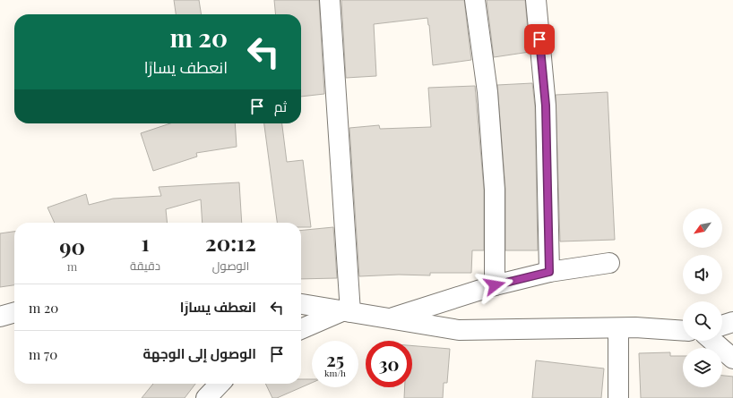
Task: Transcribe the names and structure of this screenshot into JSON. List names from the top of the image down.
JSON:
{
  "north": "bottom left",
  "page": {
    "turn": ["20 m", "انعطف يسارًا"],
    "then": "ثم",
    "eta": [
      "20:12",
      "الوصول",
      "1",
      "دقيقة",
      "90",
      "m"
    ],
    "list": [
      {
        "name": "انعطف يسارًا",
        "value": "20 m"
      },
      {
        "name": "الوصول إلى الوجهة",
        "value": "70 m"
      }
    ],
    "speed": "25 km/h",
    "limit": "30"
  }
}
